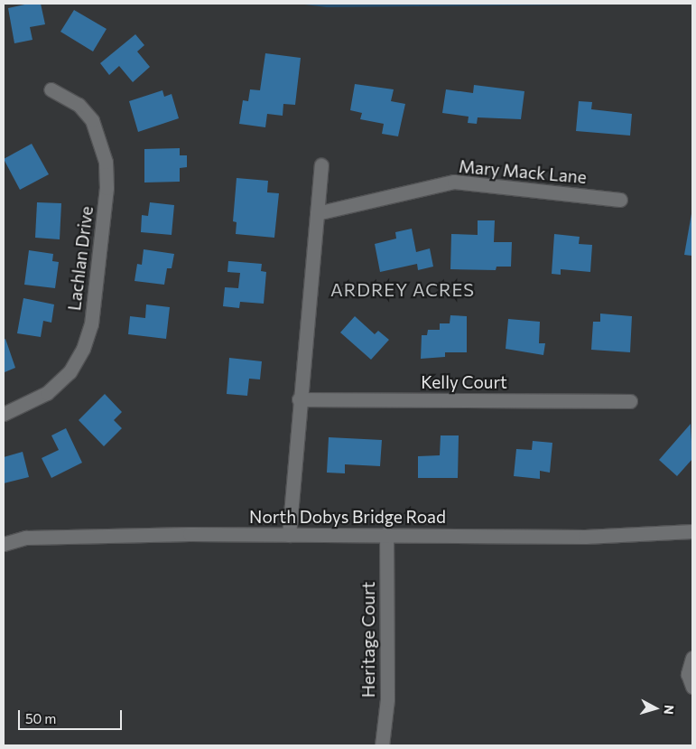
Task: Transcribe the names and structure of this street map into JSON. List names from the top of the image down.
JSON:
{
  "streets": {
    "street": [
      "Mary Mack Lane",
      "Lachlan Drive",
      "Kelly Court",
      "North Dobys Bridge Road",
      "Heritage Court"
    ]
  },
  "crossings": [
    ["North Dobys Bridge Road", "Heritage Court"]
  ],
  "districts": ["ARDREY ACRES"],
  "scale_bar": "50 m",
  "north": "right"
}
